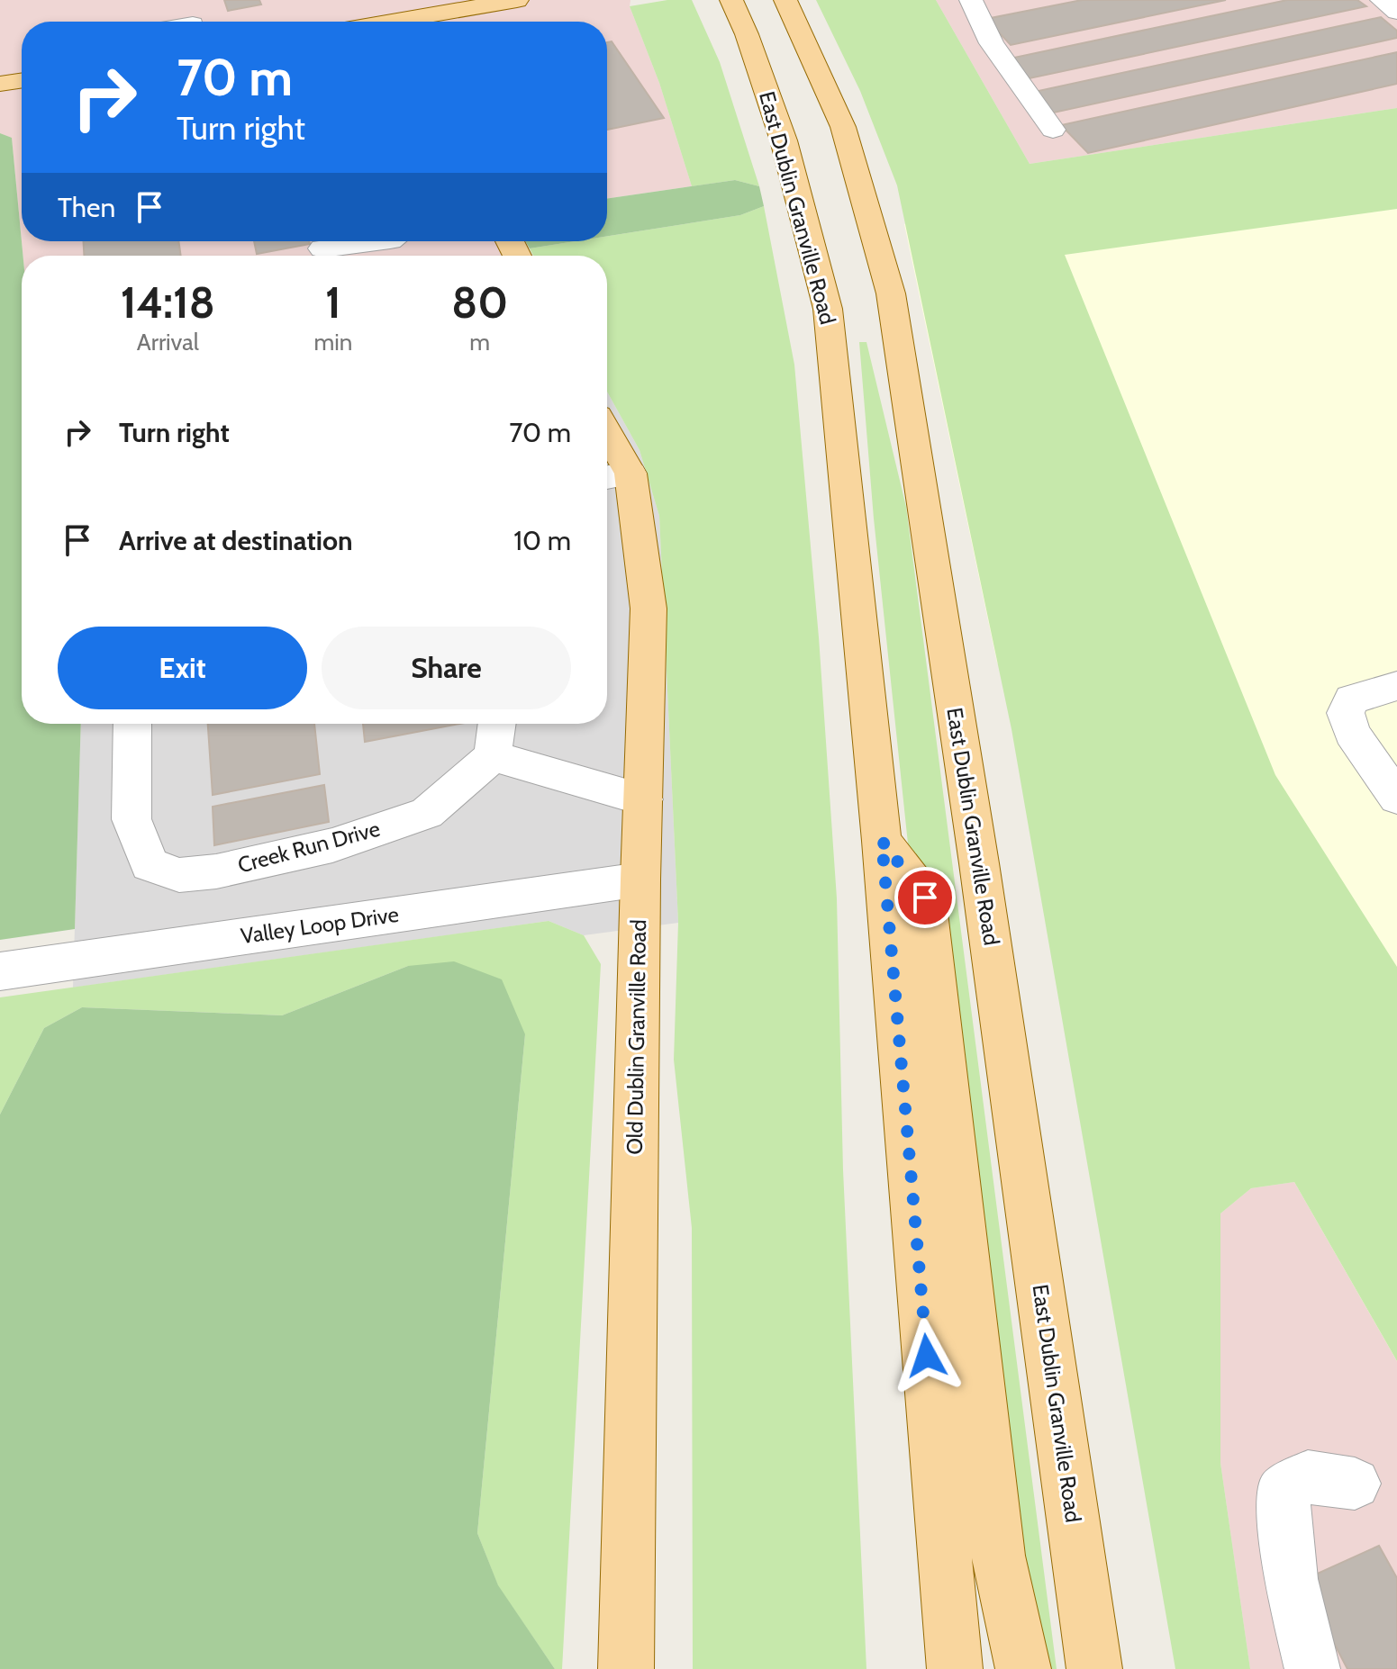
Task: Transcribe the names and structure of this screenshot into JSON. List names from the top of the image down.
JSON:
{
  "streets": {
    "main road": ["East Dublin Granville Road", "Old Dublin Granville Road"],
    "street": ["Creek Run Drive", "Valley Loop Drive"]
  },
  "crossings": [
    ["Valley Loop Drive", "Old Dublin Granville Road"]
  ],
  "page": {
    "turn": ["70 m", "Turn right"],
    "then": "Then",
    "eta": [
      "14:18",
      "Arrival",
      "1",
      "min",
      "80",
      "m"
    ],
    "list": [
      {
        "name": "Turn right",
        "value": "70 m"
      },
      {
        "name": "Arrive at destination",
        "value": "10 m"
      }
    ],
    "buttons": ["Exit", "Share"]
  }
}
